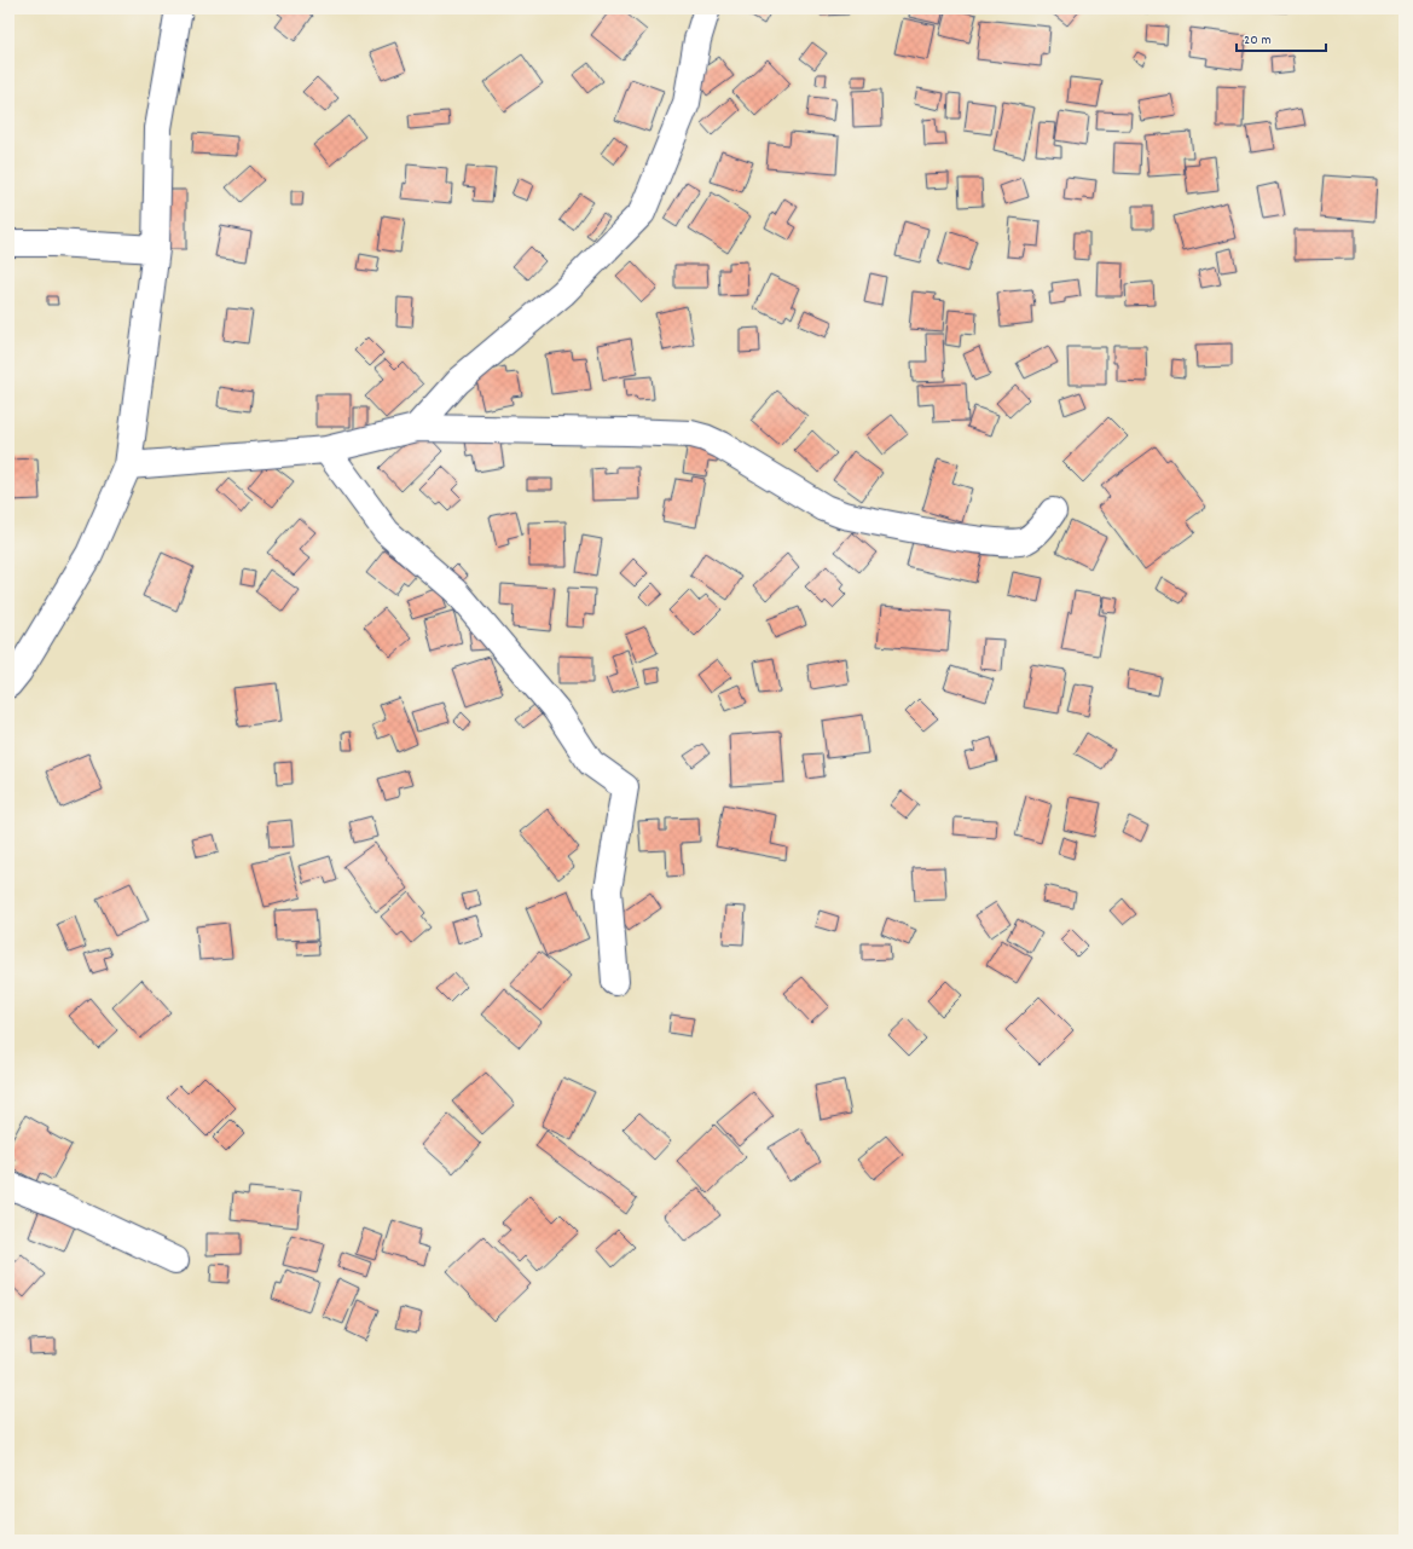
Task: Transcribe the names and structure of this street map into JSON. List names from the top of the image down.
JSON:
{
  "scale_bar": "20 m"
}
